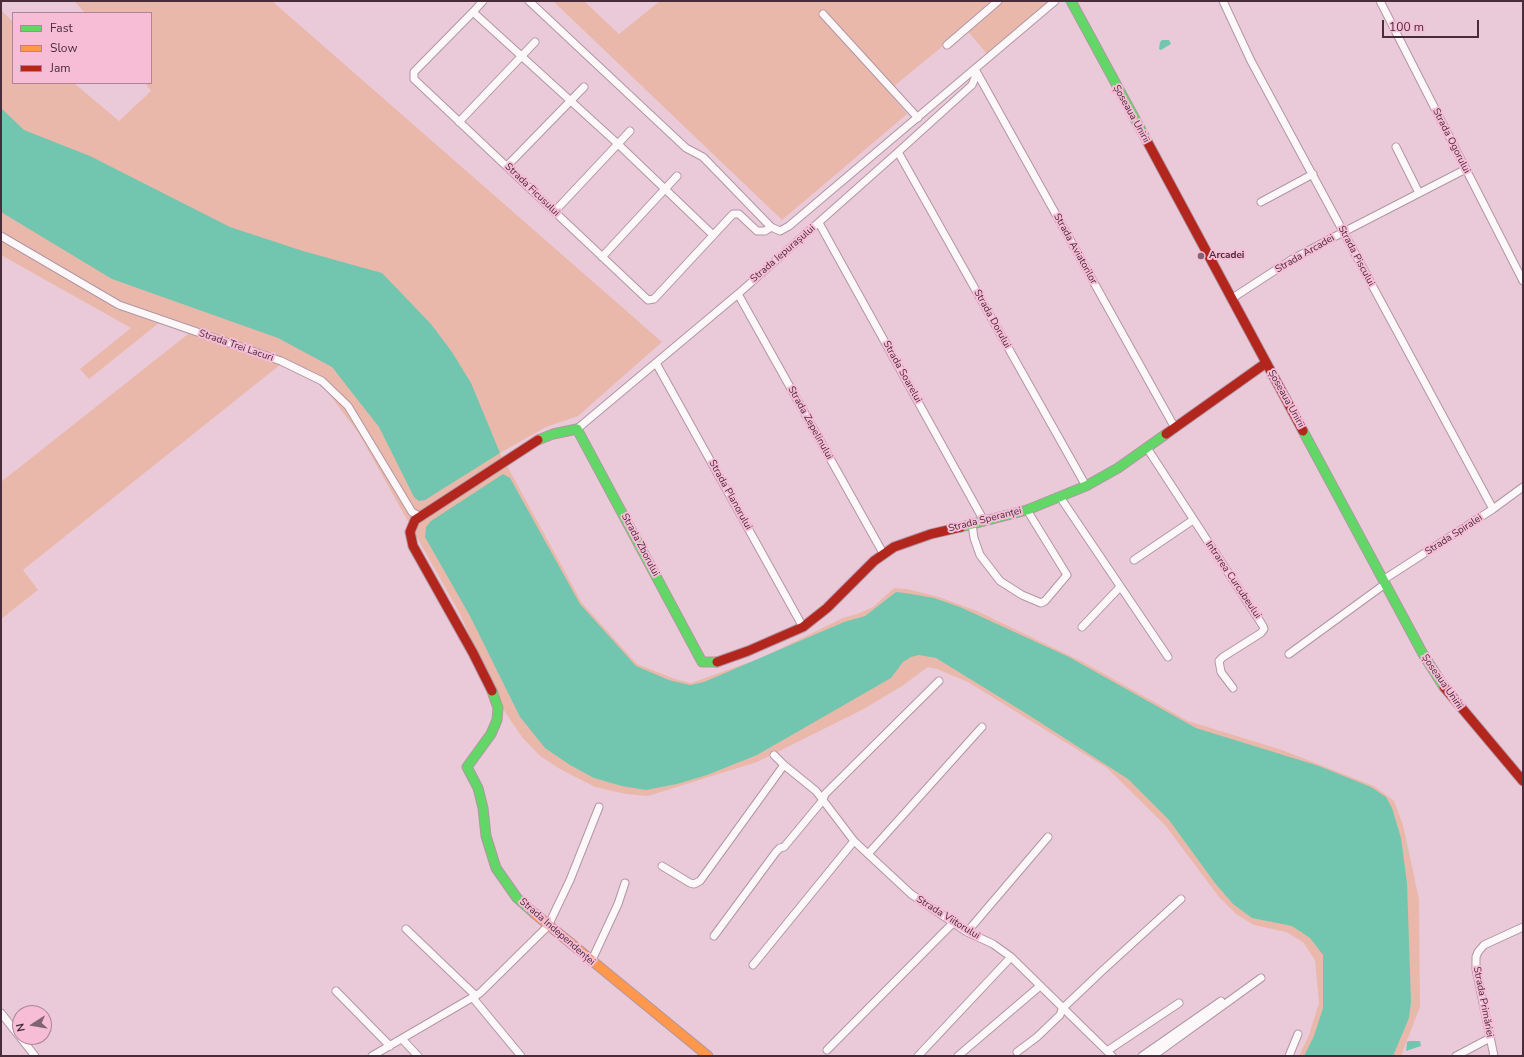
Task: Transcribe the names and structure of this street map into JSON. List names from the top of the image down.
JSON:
{
  "streets": {
    "street": [
      "Șoseaua Unirii",
      "Strada Ogorului",
      "Strada Ficusului",
      "Strada Aviatorilor",
      "Strada Iepurașului",
      "Strada Arcadei",
      "Strada Piscului",
      "Strada Dorului",
      "Strada Trei Lacuri",
      "Strada Soarelui",
      "Strada Zepelinului",
      "Strada Planorului",
      "Strada Speranței",
      "Strada Spiralei",
      "Strada Zborului",
      "Intrarea Curcubeului",
      "Strada Viitorului",
      "Strada Independenței",
      "Strada Primăriei"
    ]
  },
  "crossings": [
    ["Șoseaua Unirii", "Strada Arcadei"],
    ["Șoseaua Unirii", "Strada Speranței"],
    ["Șoseaua Unirii", "Strada Spiralei"],
    ["Strada Ogorului", "Strada Arcadei"],
    ["Strada Ficusului", "Strada Iepurașului"],
    ["Strada Aviatorilor", "Strada Iepurașului"],
    ["Strada Aviatorilor", "Strada Speranței"],
    ["Strada Iepurașului", "Strada Dorului"],
    ["Strada Iepurașului", "Strada Soarelui"],
    ["Strada Iepurașului", "Strada Zepelinului"],
    ["Strada Iepurașului", "Strada Planorului"],
    ["Strada Iepurașului", "Strada Zborului"],
    ["Strada Arcadei", "Strada Piscului"],
    ["Strada Piscului", "Strada Spiralei"],
    ["Strada Dorului", "Strada Speranței"],
    ["Strada Trei Lacuri", "Strada Independenței"],
    ["Strada Soarelui", "Strada Speranței"],
    ["Strada Zepelinului", "Strada Speranței"],
    ["Strada Planorului", "Strada Speranței"],
    ["Strada Speranței", "Strada Zborului"],
    ["Strada Speranței", "Intrarea Curcubeului"]
  ],
  "places": ["Arcadei"],
  "legend": ["Fast", "Slow", "Jam"],
  "scale_bar": "100 m",
  "north": "left"
}
